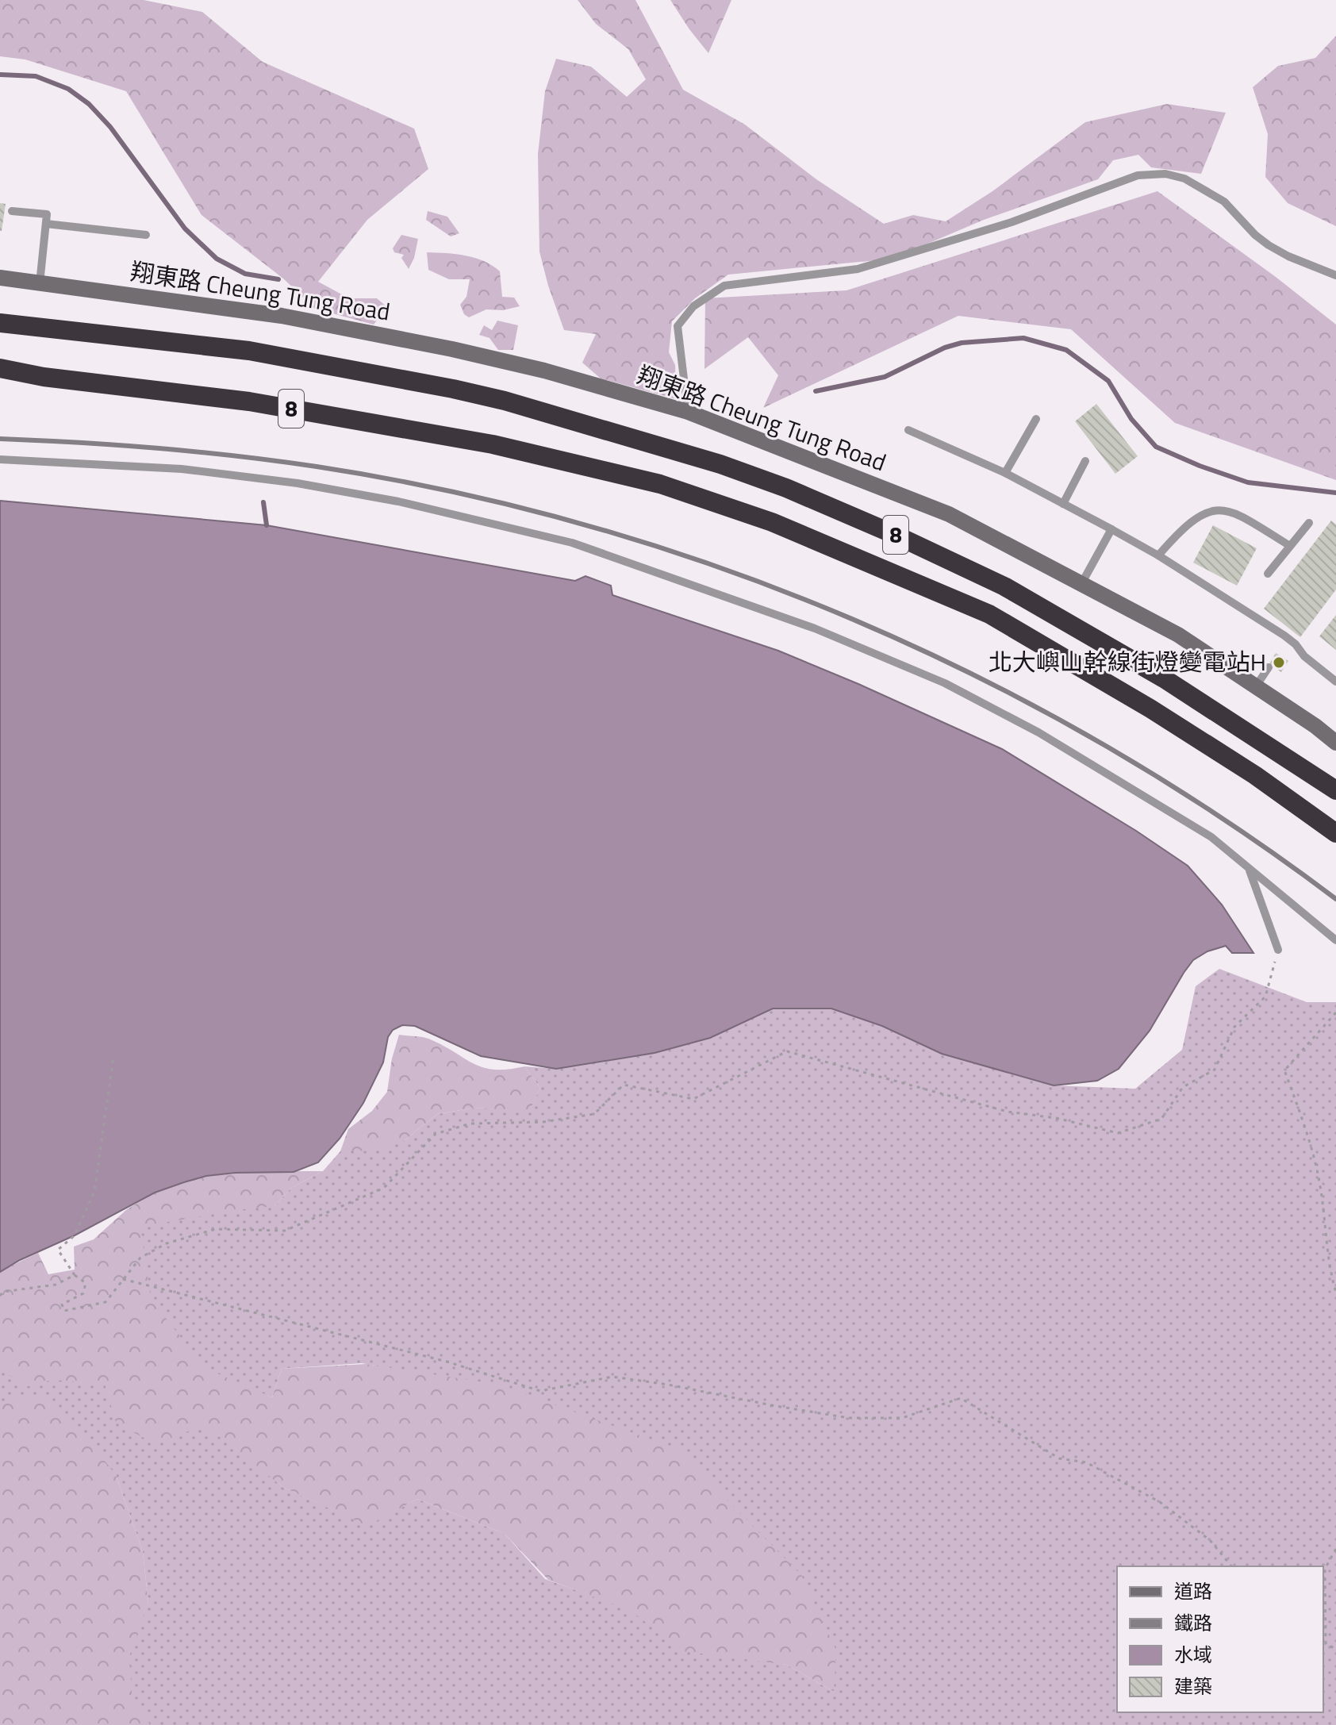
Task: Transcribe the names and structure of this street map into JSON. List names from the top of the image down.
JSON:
{
  "streets": {
    "highway": ["8"],
    "main road": ["翔東路 Cheung Tung Road"]
  },
  "places": ["北大嶼山幹線街燈變電站H"],
  "legend": [
    "道路",
    "鐵路",
    "水域",
    "建築"
  ]
}
